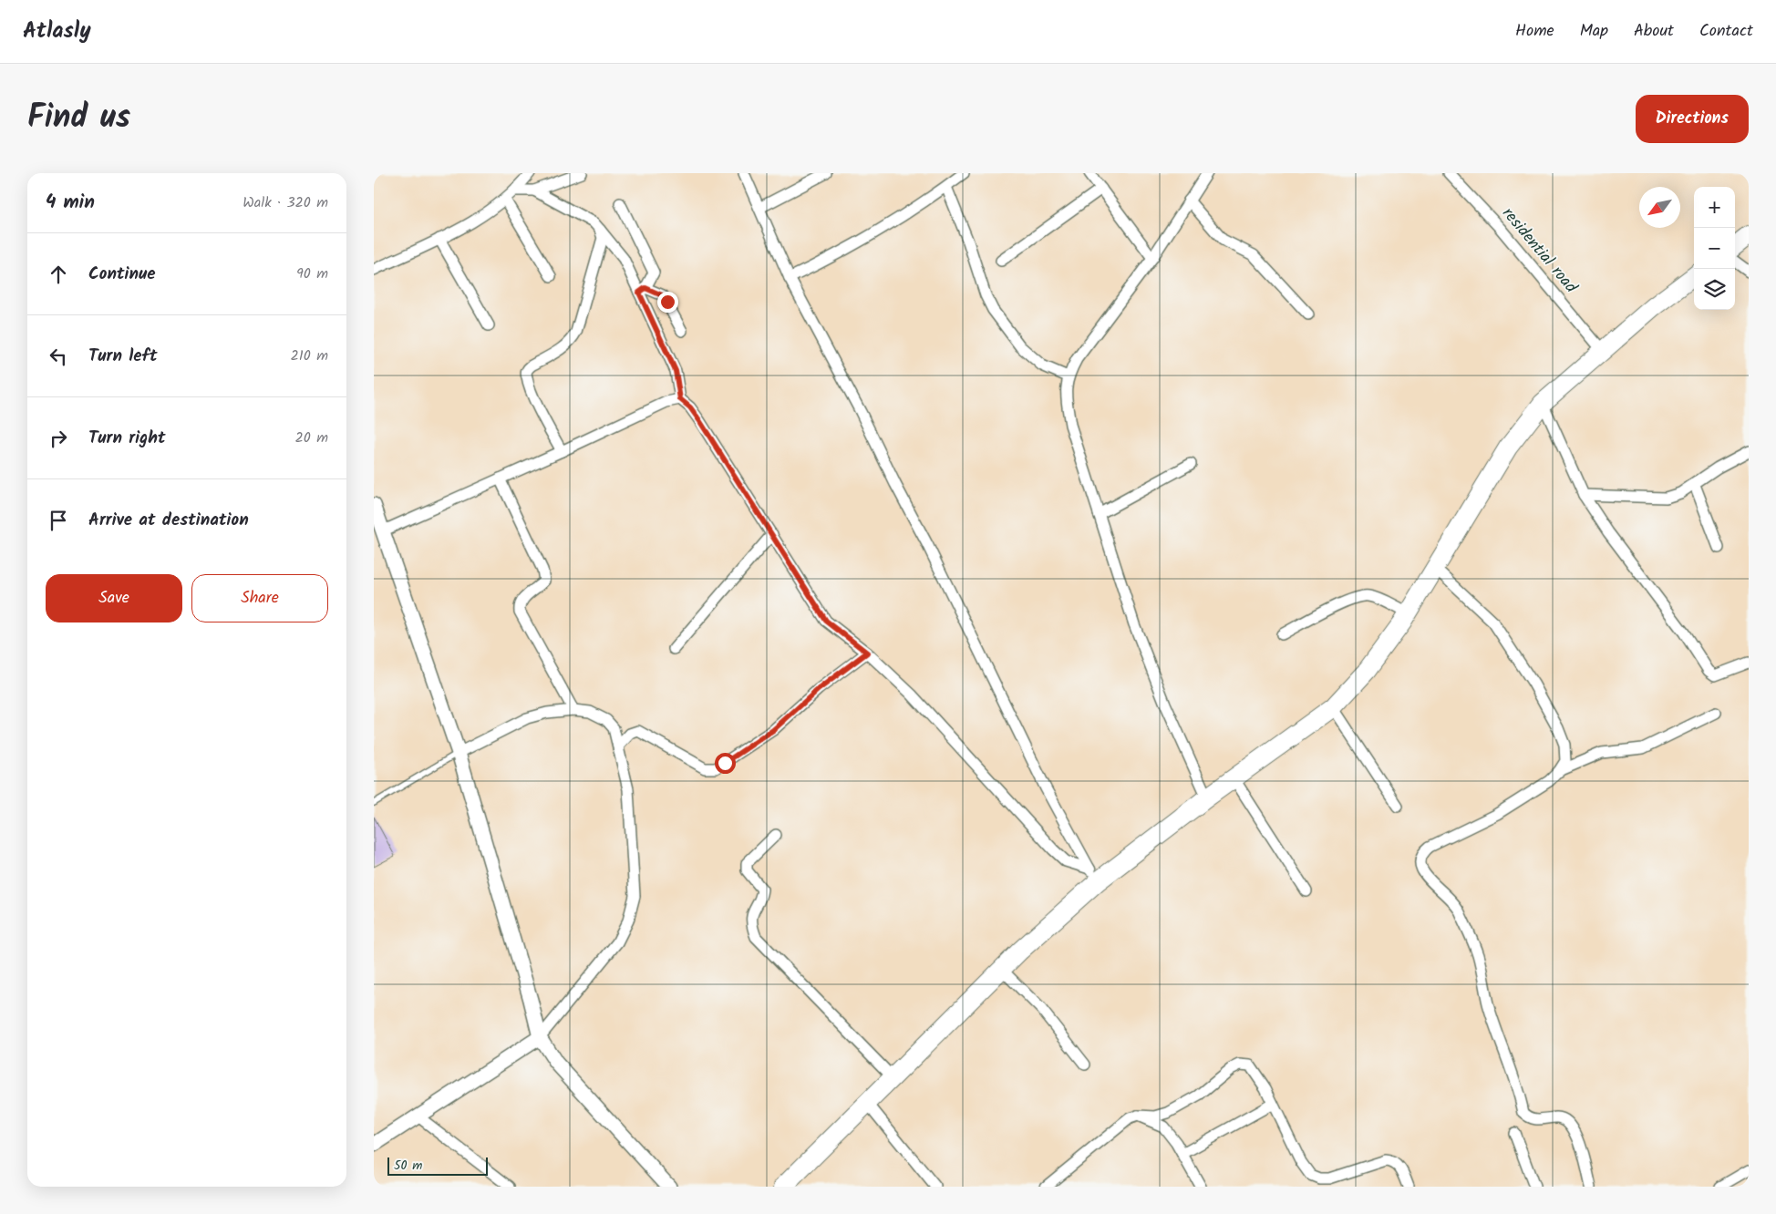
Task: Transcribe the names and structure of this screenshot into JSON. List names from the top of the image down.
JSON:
{
  "streets": {
    "street": ["residential road"]
  },
  "scale_bar": "50 m",
  "north": "bottom left",
  "page": {
    "header": "Atlasly",
    "nav": [
      "Home",
      "Map",
      "About",
      "Contact"
    ],
    "title": "Find us",
    "buttons": [
      "Directions",
      ["Save", "Share"]
    ],
    "heading": ["4 min", "Walk · 320 m"],
    "map_buttons": ["+", "−"],
    "list": [
      ["Continue", "90 m"],
      ["Turn left", "210 m"],
      ["Turn right", "20 m"],
      "Arrive at destination"
    ],
    "scale": "50 m"
  }
}
